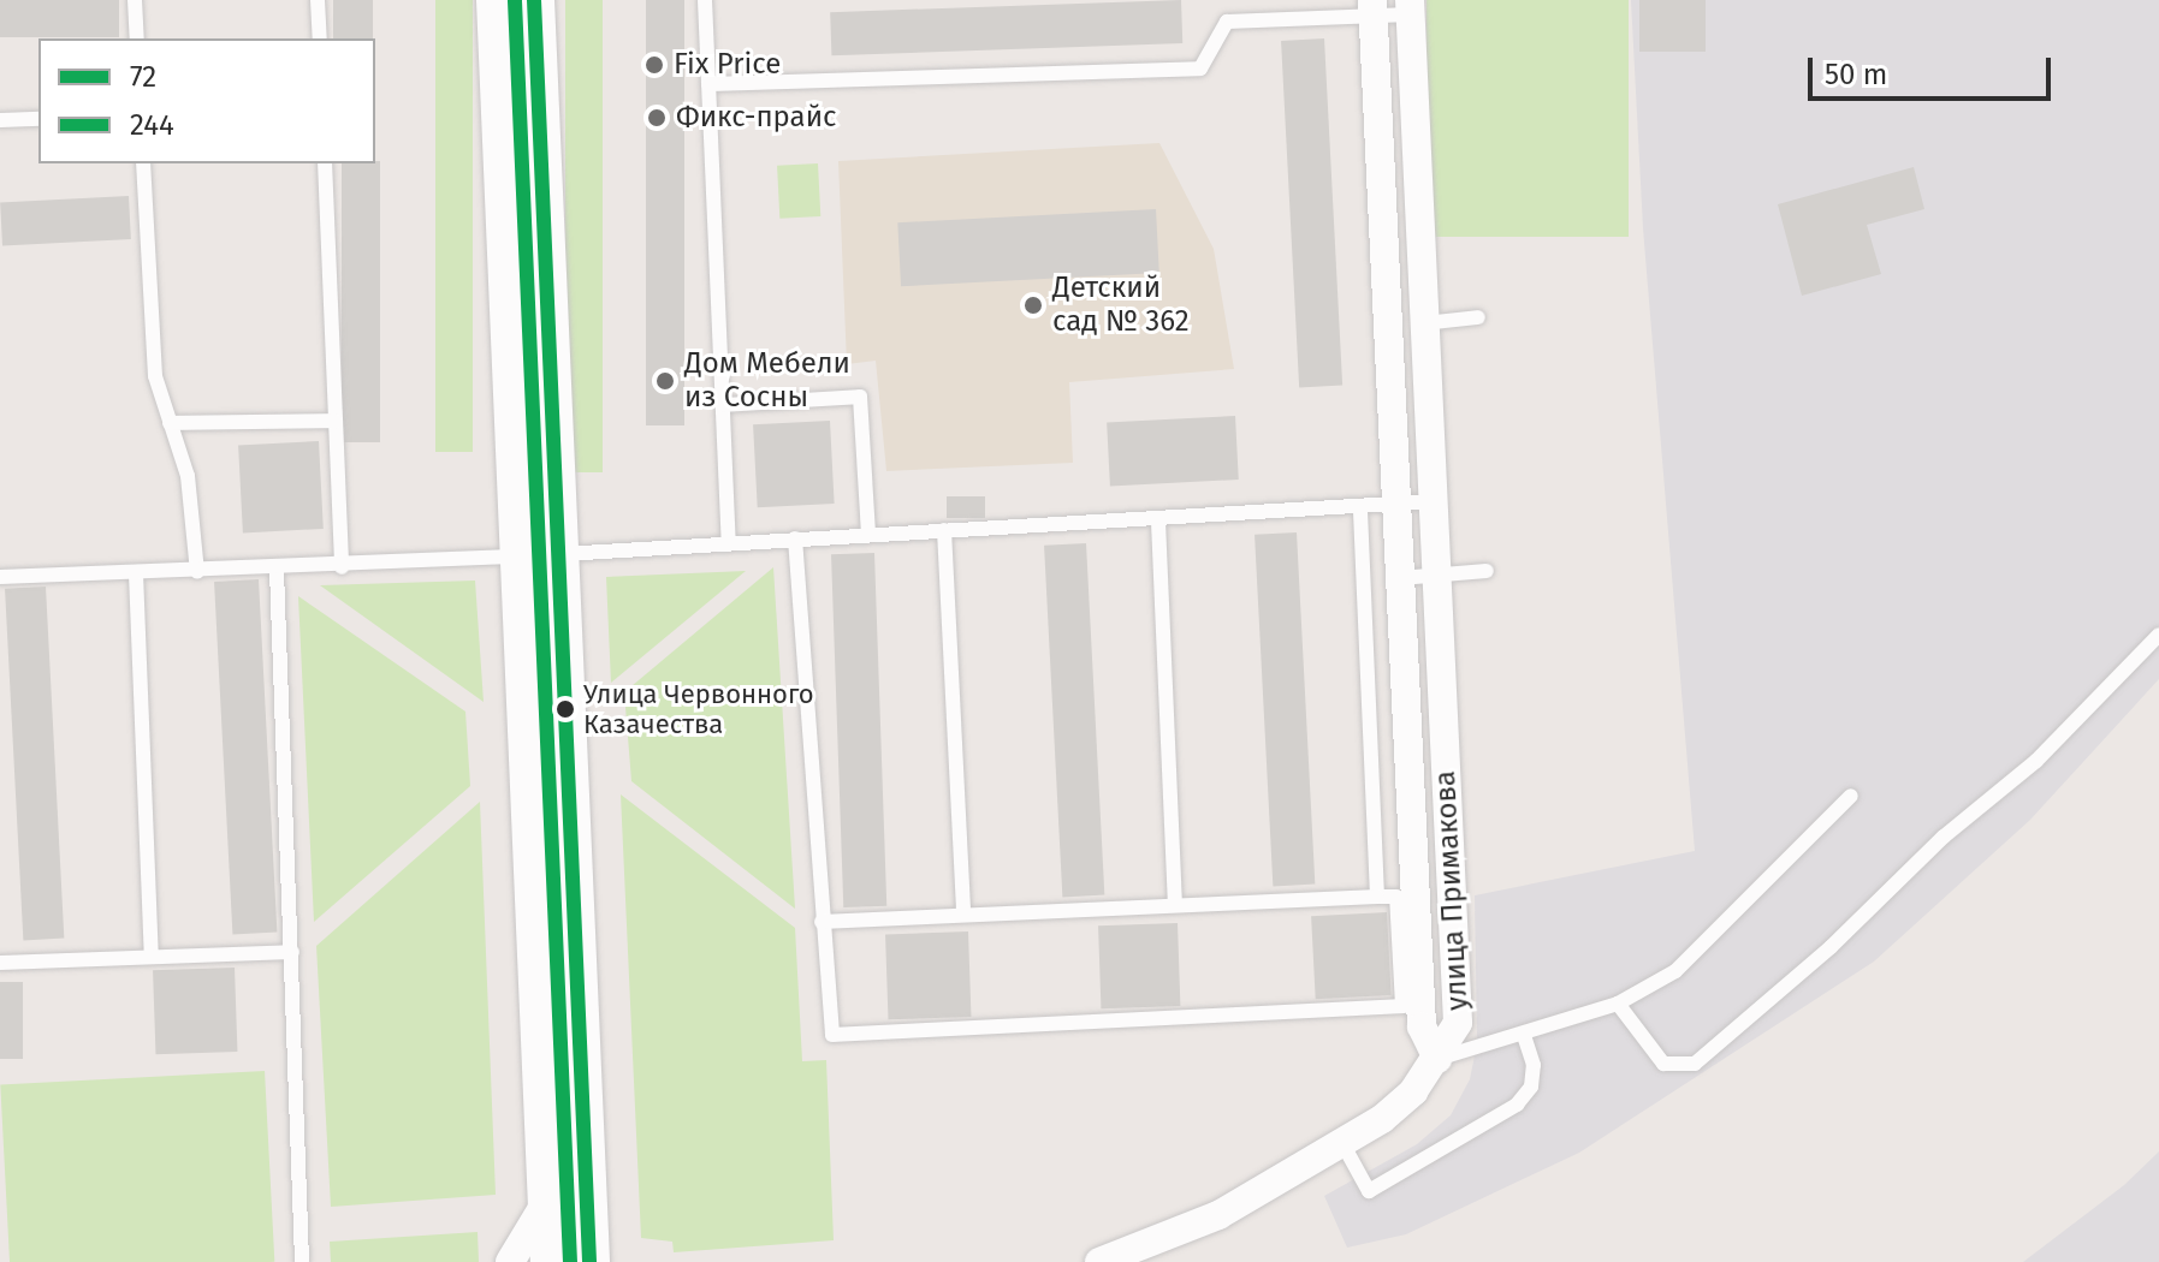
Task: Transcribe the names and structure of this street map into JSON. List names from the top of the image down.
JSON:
{
  "streets": {
    "street": ["улица Примакова"]
  },
  "places": [
    "Fix Price",
    "Фикс-прайс",
    "Детский сад № 362",
    "Дом Мебели из Сосны",
    "Улица Червонного Казачества"
  ],
  "lines": ["transit line 72", "transit line 244"],
  "legend": ["72", "244"],
  "scale_bar": "50 m"
}
